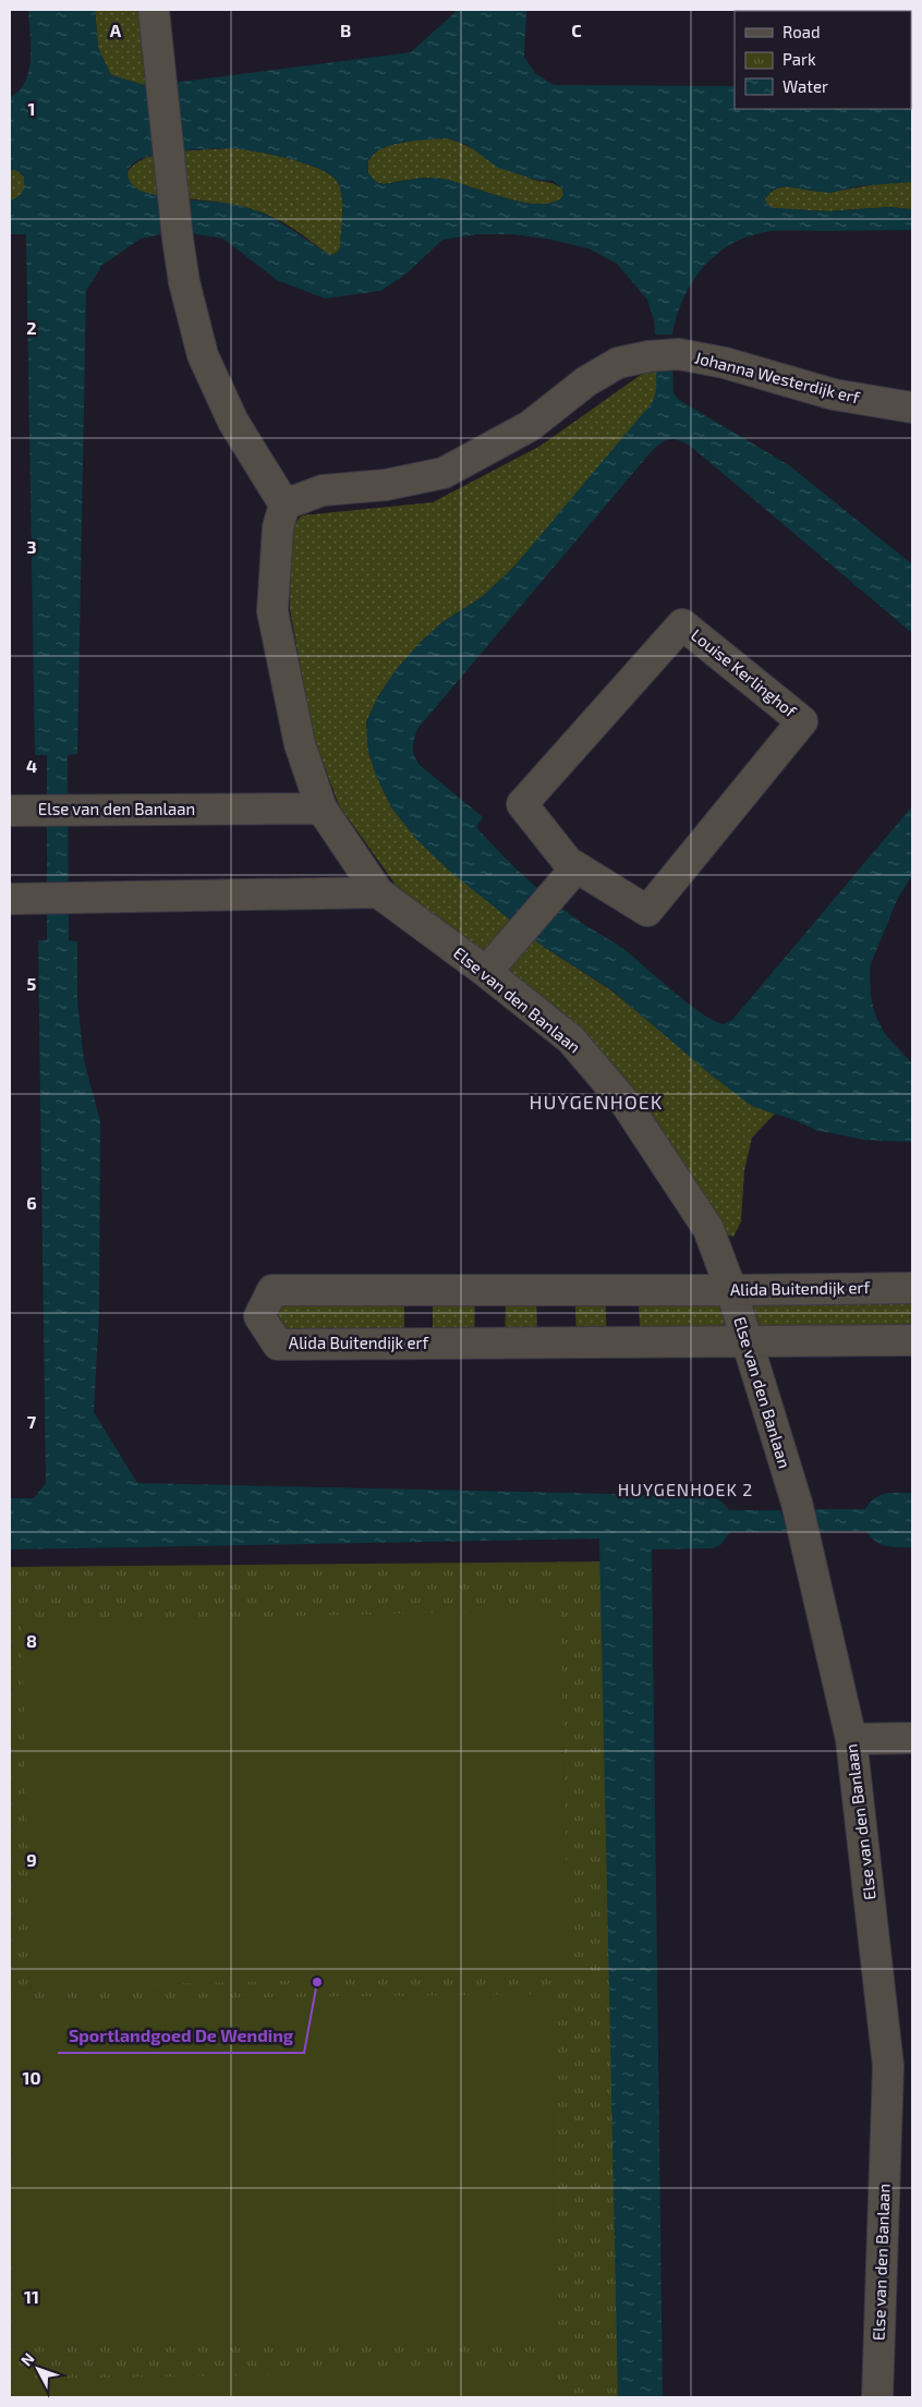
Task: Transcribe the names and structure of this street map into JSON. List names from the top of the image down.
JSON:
{
  "streets": {
    "street": [
      "Johanna Westerdijk erf",
      "Louise Kerlinghof",
      "Else van den Banlaan",
      "Alida Buitendijk erf"
    ]
  },
  "crossings": [
    ["Else van den Banlaan", "Alida Buitendijk erf"]
  ],
  "districts": ["HUYGENHOEK", "HUYGENHOEK 2"],
  "places": ["Sportlandgoed De Wending"],
  "legend": ["Road", "Park", "Water"],
  "north": "top left",
  "grid": {
    "columns": ["A", "B", "C"],
    "rows": [
      "1",
      "2",
      "3",
      "4",
      "5",
      "6",
      "7",
      "8",
      "9",
      "10",
      "11"
    ]
  }
}
